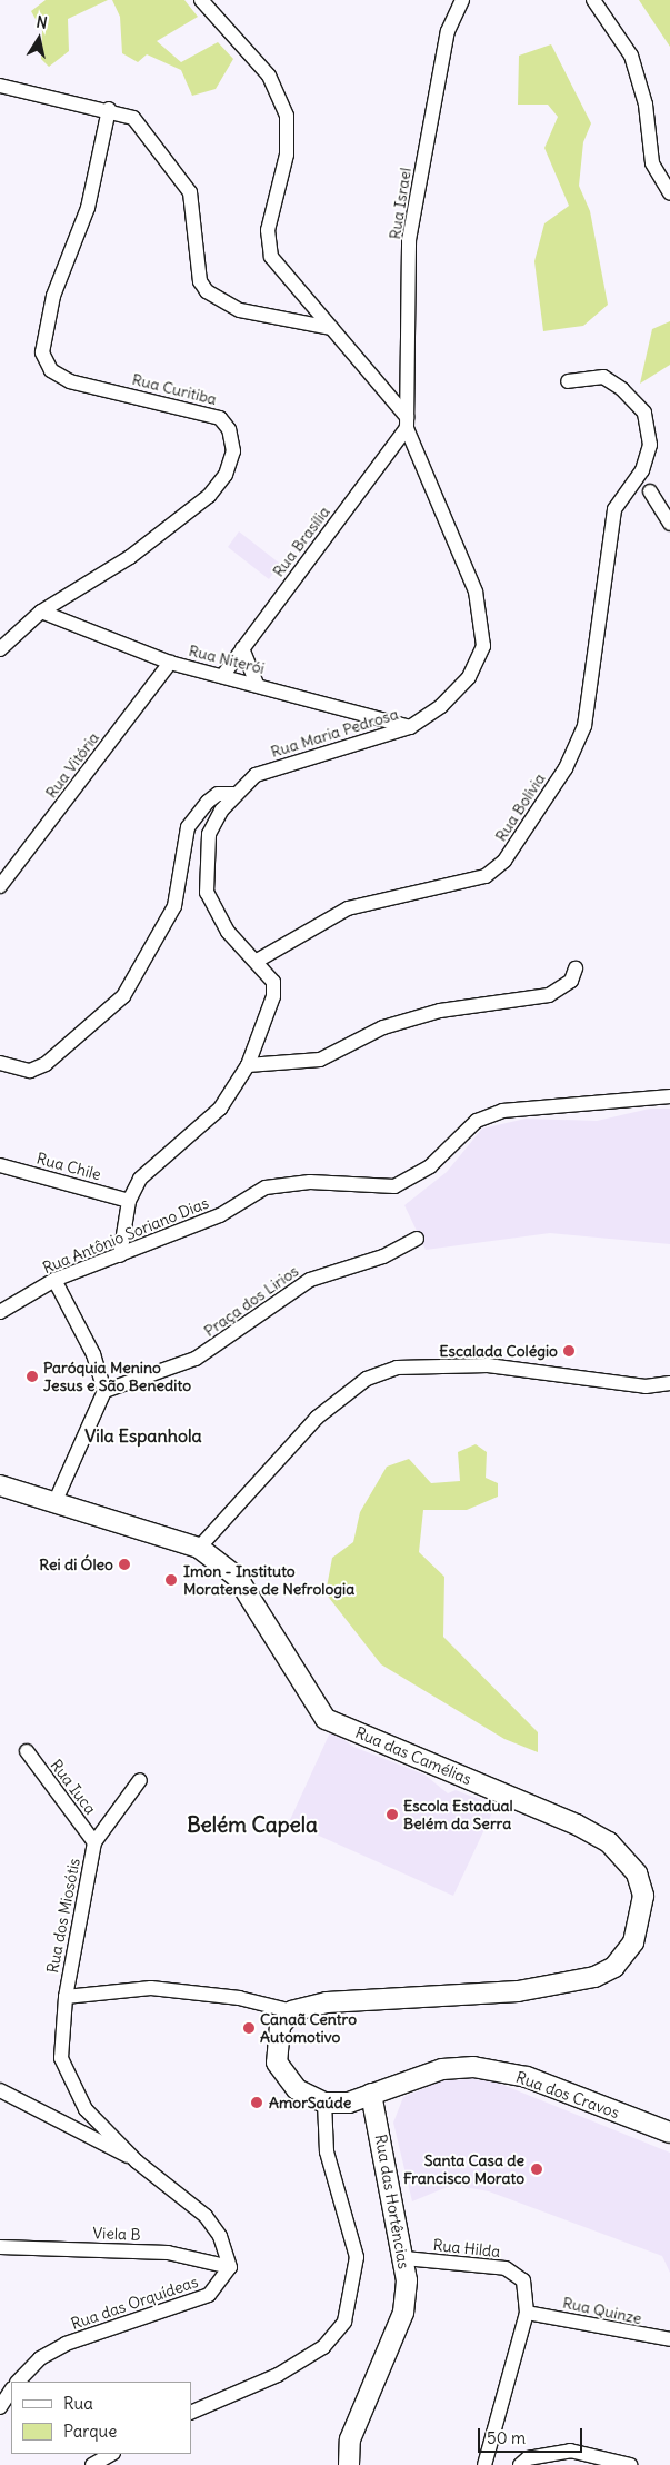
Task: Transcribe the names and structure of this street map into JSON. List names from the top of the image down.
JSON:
{
  "streets": {
    "main road": ["Rua das Camélias", "Rua dos Cravos", "Rua das Hortências"],
    "street": [
      "Rua Israel",
      "Rua Curitiba",
      "Rua Brasília",
      "Rua Niterói",
      "Rua Maria Pedrosa",
      "Rua Vitória",
      "Rua Bolívia",
      "Rua Chile",
      "Rua Antônio Soriano Dias",
      "Praça dos Lirios",
      "Rua Iuca",
      "Rua dos Miosótis",
      "Viela B",
      "Rua Hilda",
      "Rua das Orquídeas",
      "Rua Quinze"
    ]
  },
  "crossings": [
    ["Rua Israel", "Rua Brasília"],
    ["Rua Israel", "Rua Maria Pedrosa"],
    ["Rua Curitiba", "Rua Niterói"],
    ["Rua Brasília", "Rua Niterói"],
    ["Rua Brasília", "Rua Maria Pedrosa"],
    ["Rua Niterói", "Rua Maria Pedrosa"],
    ["Rua Niterói", "Rua Vitória"],
    ["Rua Maria Pedrosa", "Rua Bolívia"],
    ["Rua Maria Pedrosa", "Rua Chile"],
    ["Rua Maria Pedrosa", "Rua Antônio Soriano Dias"],
    ["Rua das Camélias", "Rua dos Cravos"],
    ["Rua Iuca", "Rua dos Miosótis"],
    ["Rua dos Cravos", "Rua das Hortências"],
    ["Rua das Hortências", "Rua Hilda"],
    ["Viela B", "Rua das Orquídeas"],
    ["Rua Hilda", "Rua Quinze"]
  ],
  "districts": ["Vila Espanhola", "Belém Capela"],
  "places": [
    "Escalada Colégio",
    "Paróquia Menino Jesus e São Benedito",
    "Rei di Óleo",
    "Imon - Instituto Moratense de Nefrologia",
    "Escola Estadual Belém da Serra",
    "Canaã Centro Automotivo",
    "AmorSaúde",
    "Santa Casa de Francisco Morato"
  ],
  "legend": ["Rua", "Parque"],
  "scale_bar": "50 m",
  "north": "top"
}
